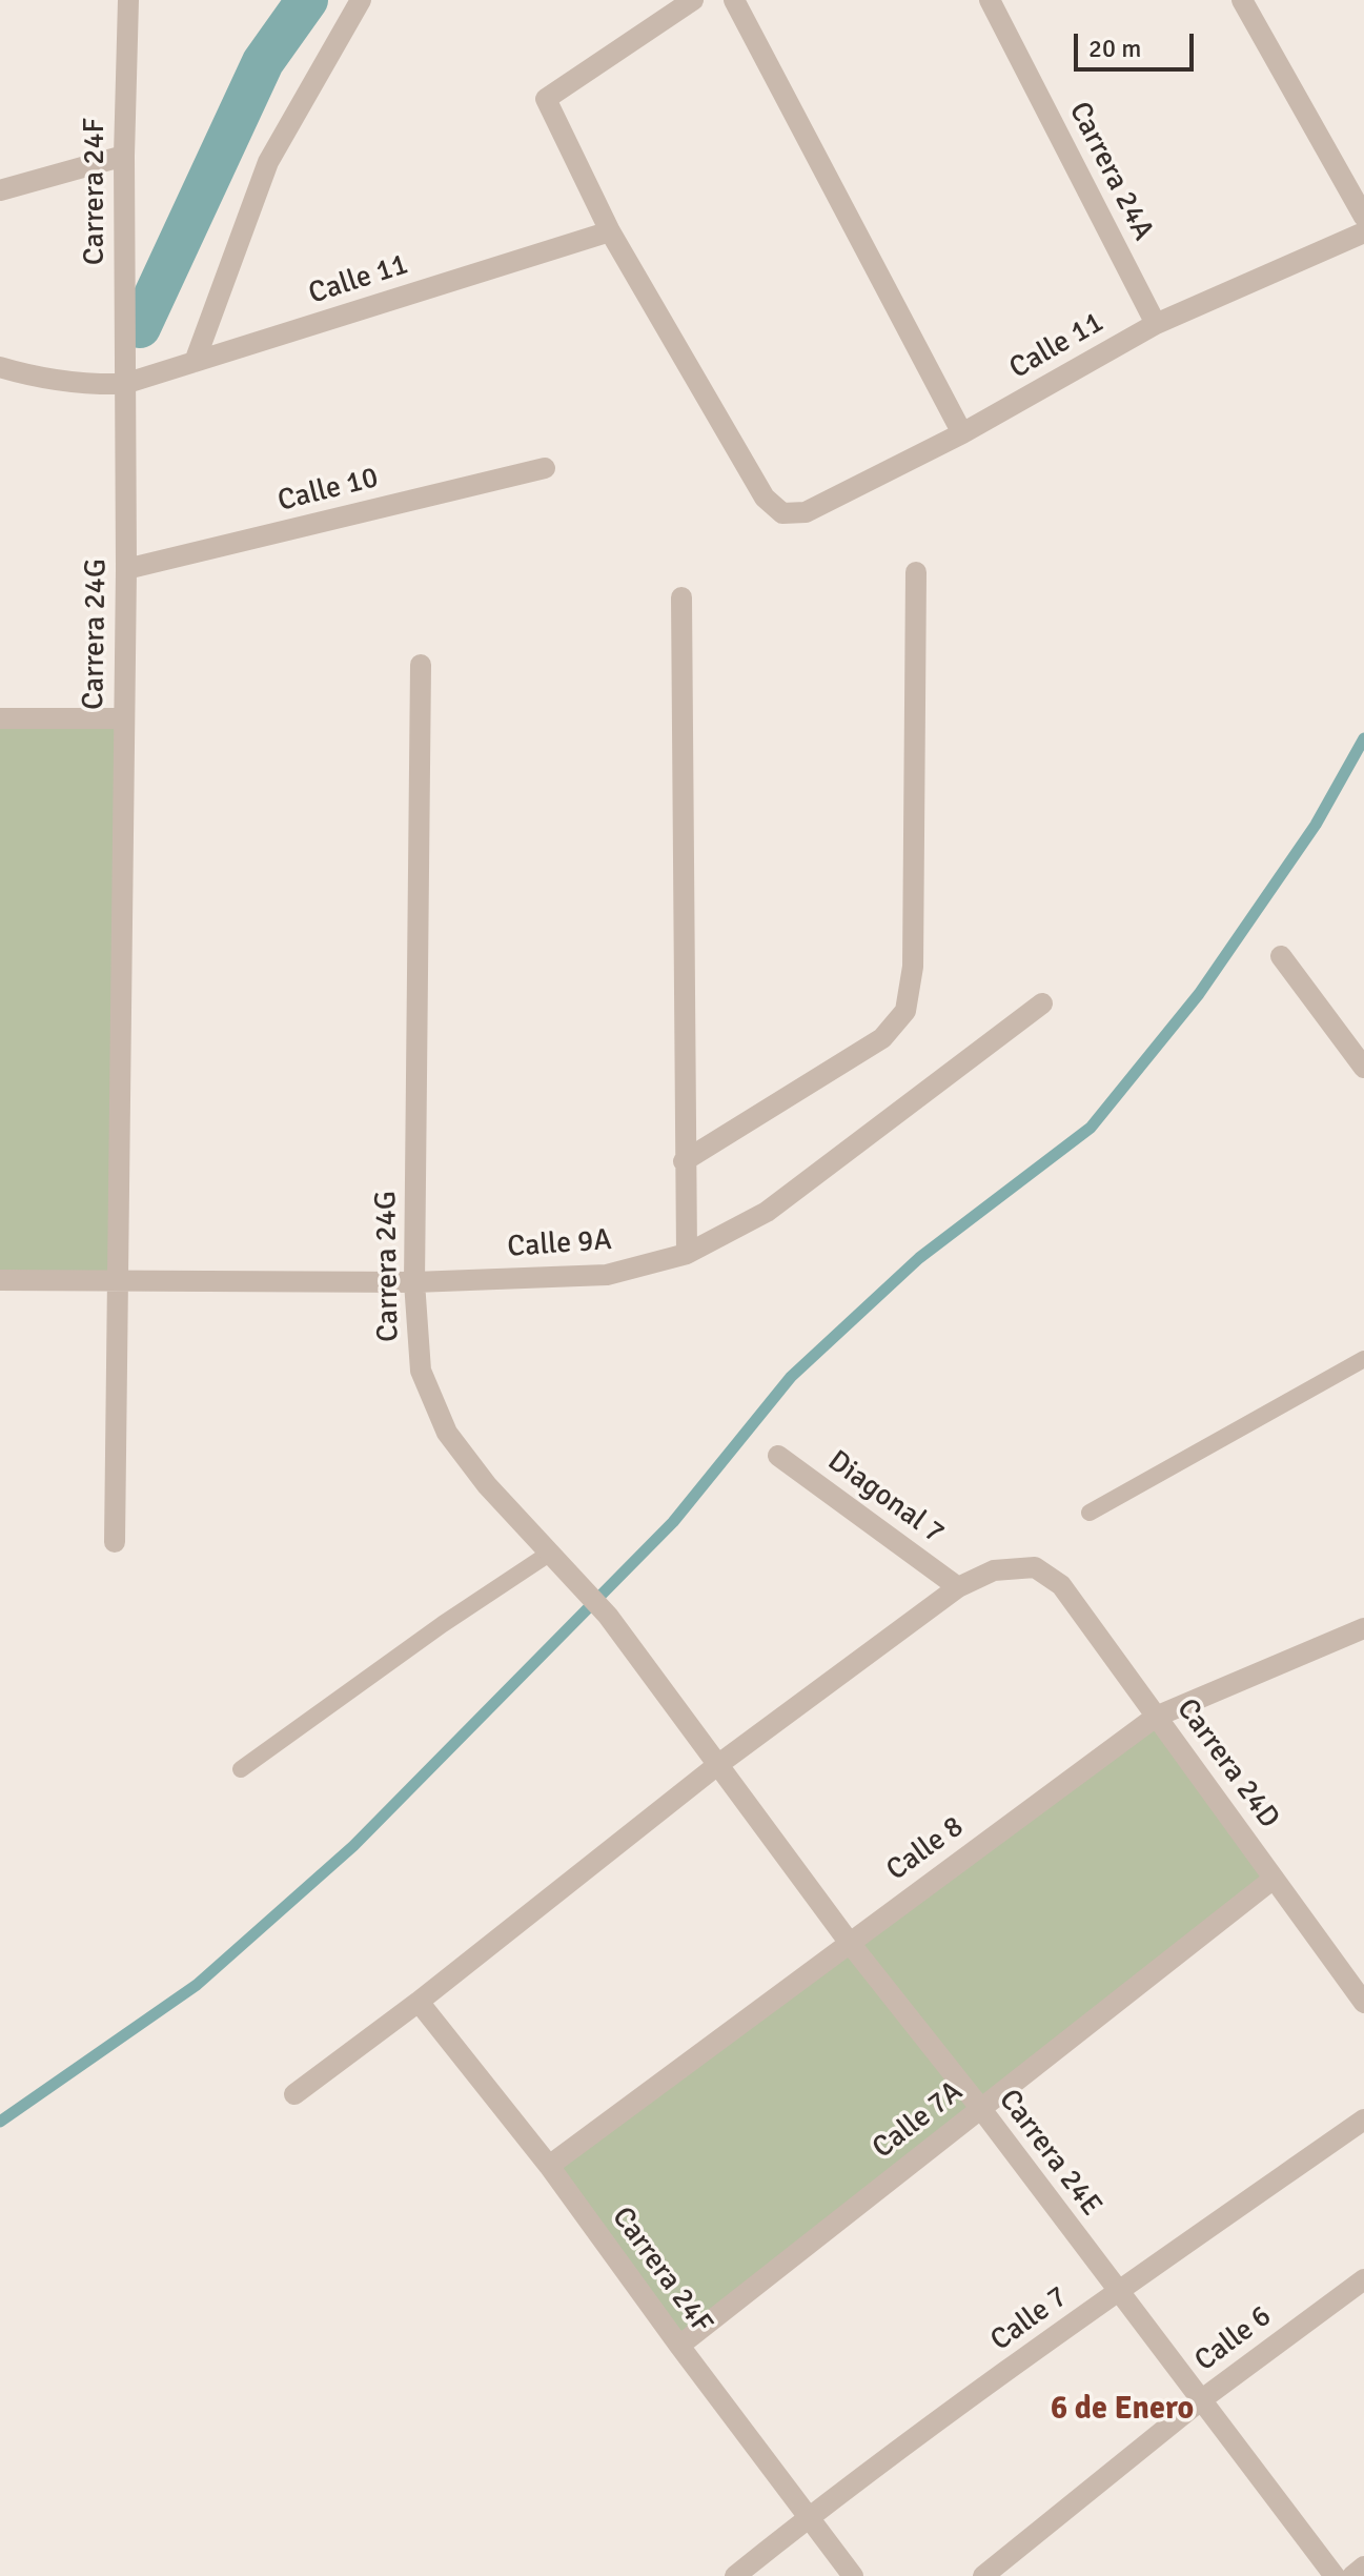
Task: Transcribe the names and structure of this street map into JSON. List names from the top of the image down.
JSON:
{
  "streets": {
    "street": [
      "Carrera 24A",
      "Carrera 24F",
      "Calle 11",
      "Calle 10",
      "Carrera 24G",
      "Calle 9A",
      "Diagonal 7",
      "Carrera 24D",
      "Calle 8",
      "Calle 7A",
      "Carrera 24E",
      "Calle 7",
      "Calle 6"
    ]
  },
  "crossings": [
    ["Carrera 24A", "Calle 11"],
    ["Carrera 24F", "Calle 11"],
    ["Carrera 24F", "Carrera 24G"],
    ["Carrera 24F", "Calle 8"],
    ["Carrera 24F", "Calle 7A"],
    ["Carrera 24F", "Calle 7"],
    ["Calle 11", "Carrera 24G"],
    ["Calle 10", "Carrera 24G"],
    ["Carrera 24G", "Calle 9A"],
    ["Carrera 24G", "Carrera 24E"],
    ["Diagonal 7", "Carrera 24D"],
    ["Carrera 24D", "Calle 8"],
    ["Carrera 24D", "Calle 7A"],
    ["Calle 8", "Carrera 24E"],
    ["Calle 7A", "Carrera 24E"],
    ["Carrera 24E", "Calle 7"],
    ["Carrera 24E", "Calle 6"]
  ],
  "districts": ["6 de Enero"],
  "scale_bar": "20 m"
}
